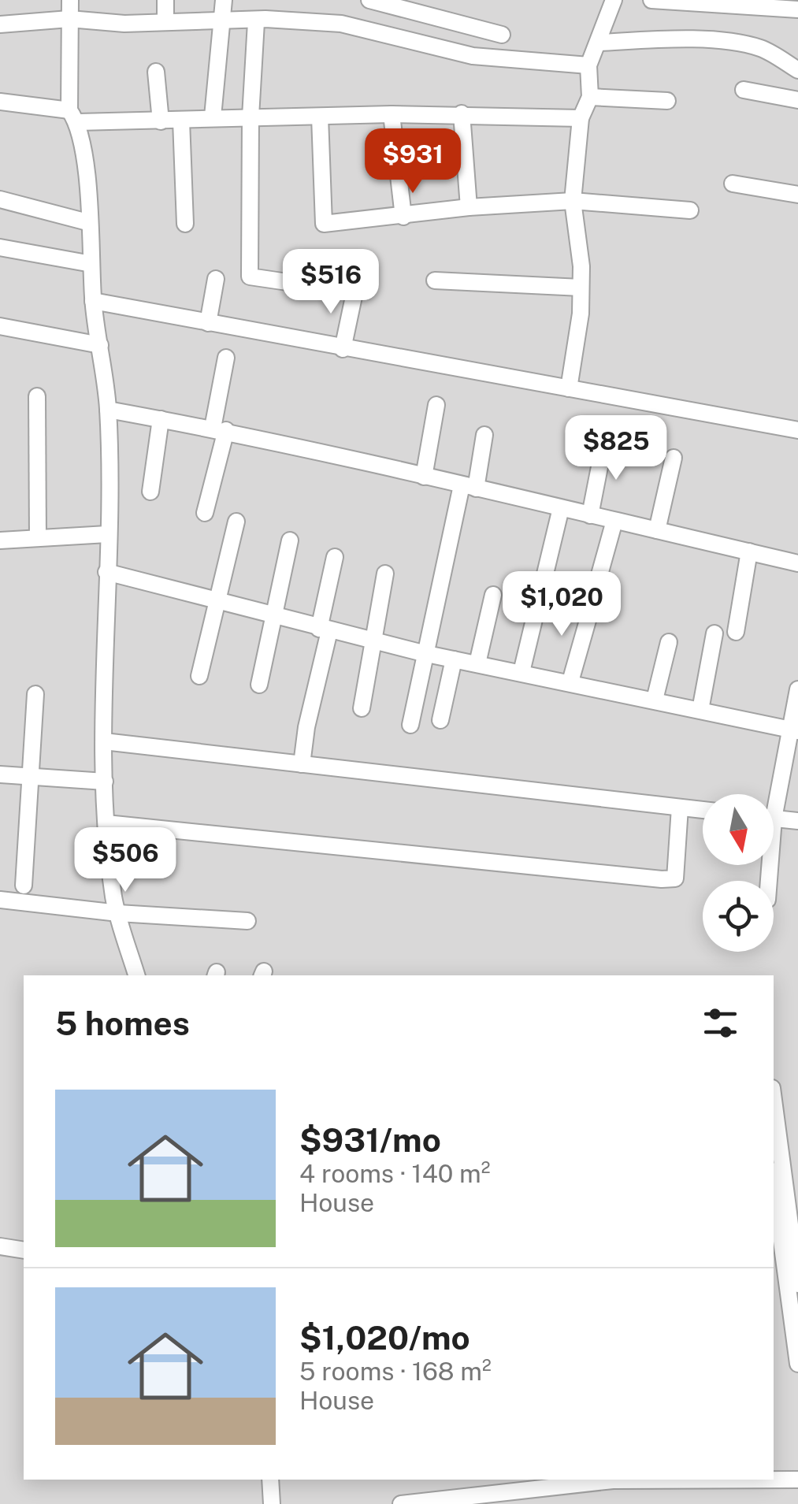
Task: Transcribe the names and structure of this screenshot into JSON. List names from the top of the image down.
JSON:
{
  "north": "bottom",
  "page": {
    "price": [
      "$931",
      "$516",
      "$825",
      "$1,020",
      "$506"
    ],
    "heading": "5 homes",
    "list": [
      {
        "name": "$931/mo",
        "note": "4 rooms · 140 m² · House"
      },
      {
        "name": "$1,020/mo",
        "note": "5 rooms · 168 m² · House"
      }
    ]
  }
}
